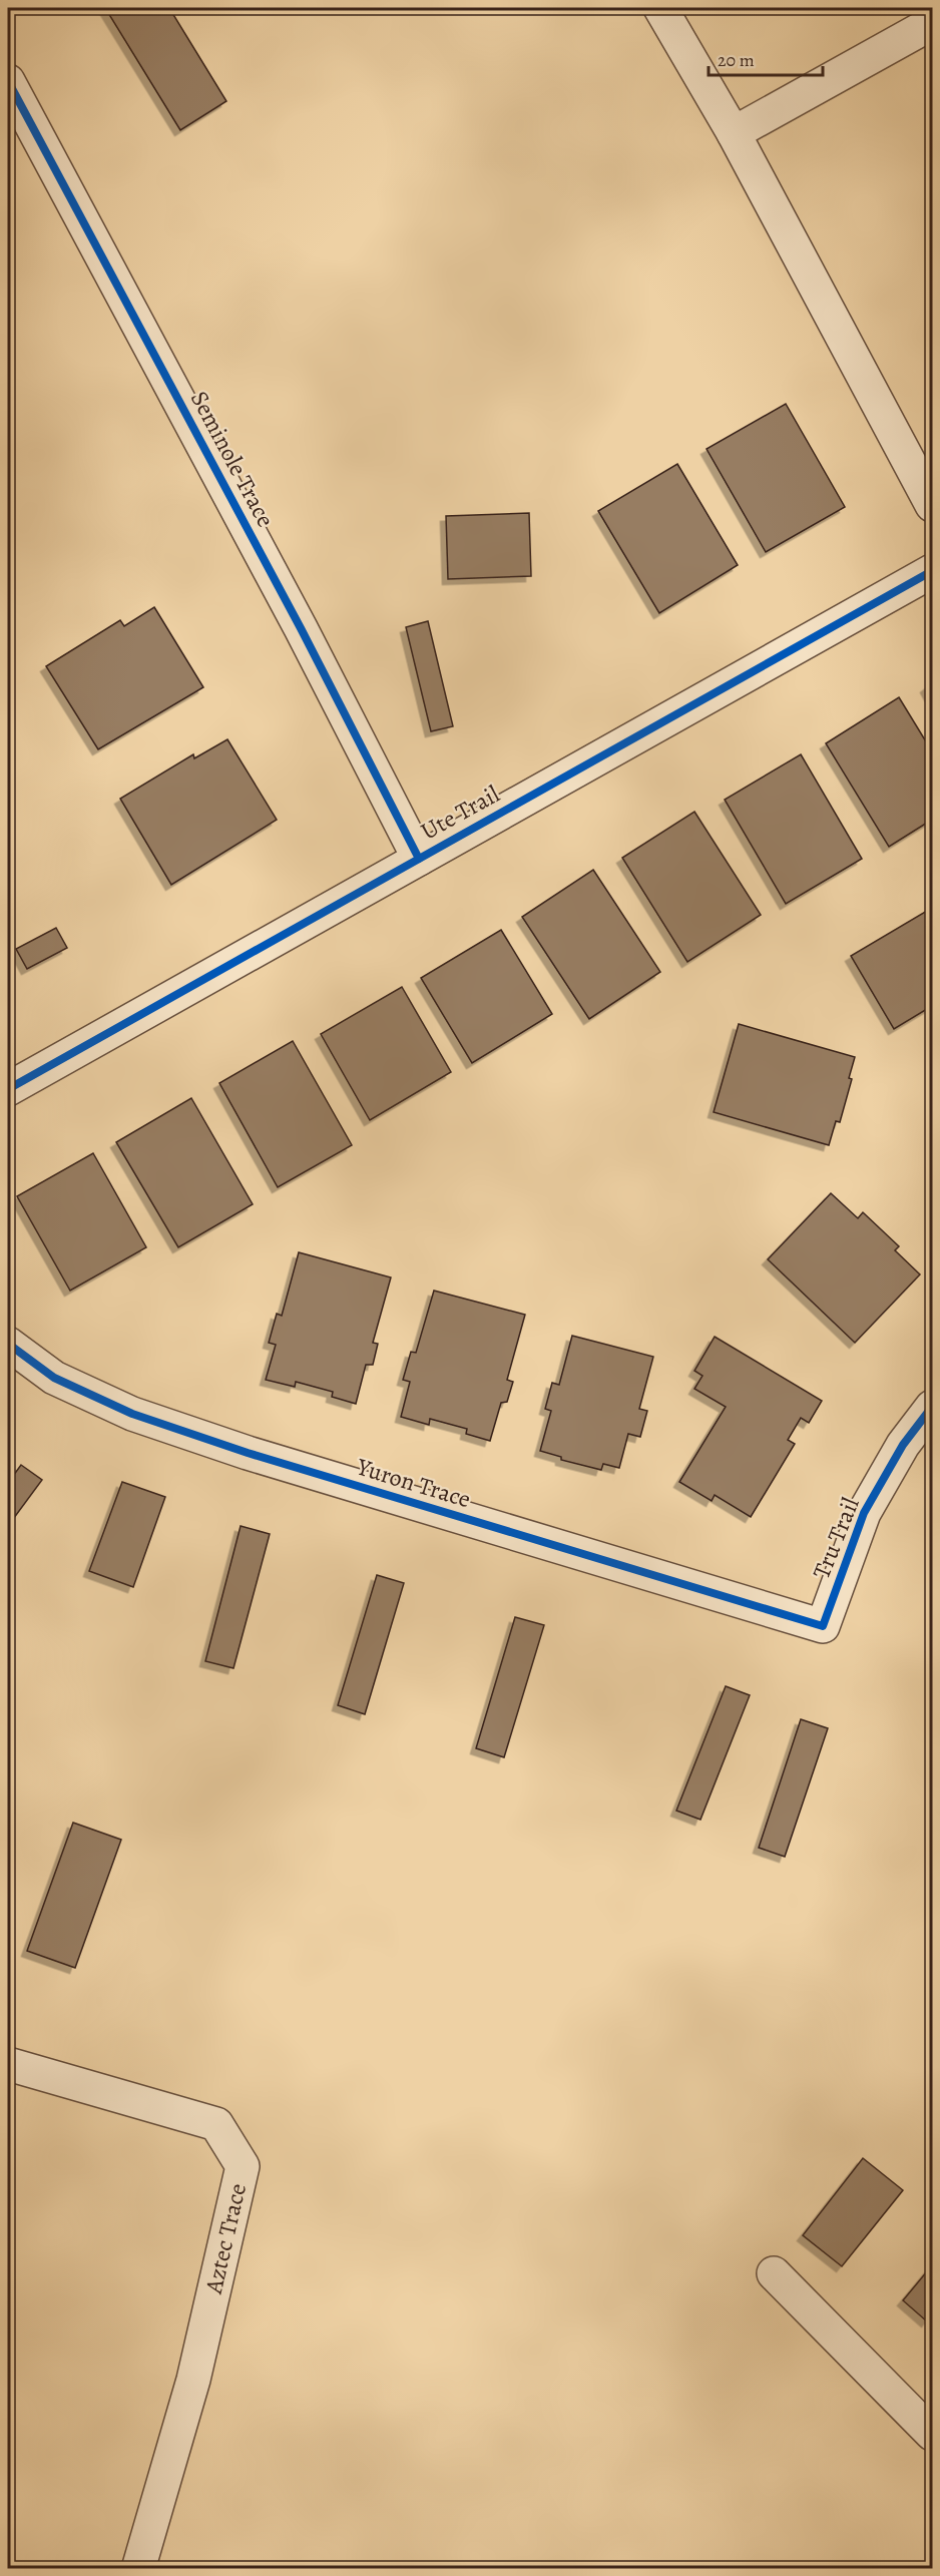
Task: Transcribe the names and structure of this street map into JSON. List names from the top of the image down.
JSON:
{
  "streets": {
    "street": [
      "Seminole Trace",
      "Ute Trail",
      "Yuron Trace",
      "Tru Trail",
      "Aztec Trace"
    ]
  },
  "crossings": [
    ["Seminole Trace", "Ute Trail"],
    ["Yuron Trace", "Tru Trail"]
  ],
  "scale_bar": "20 m"
}
